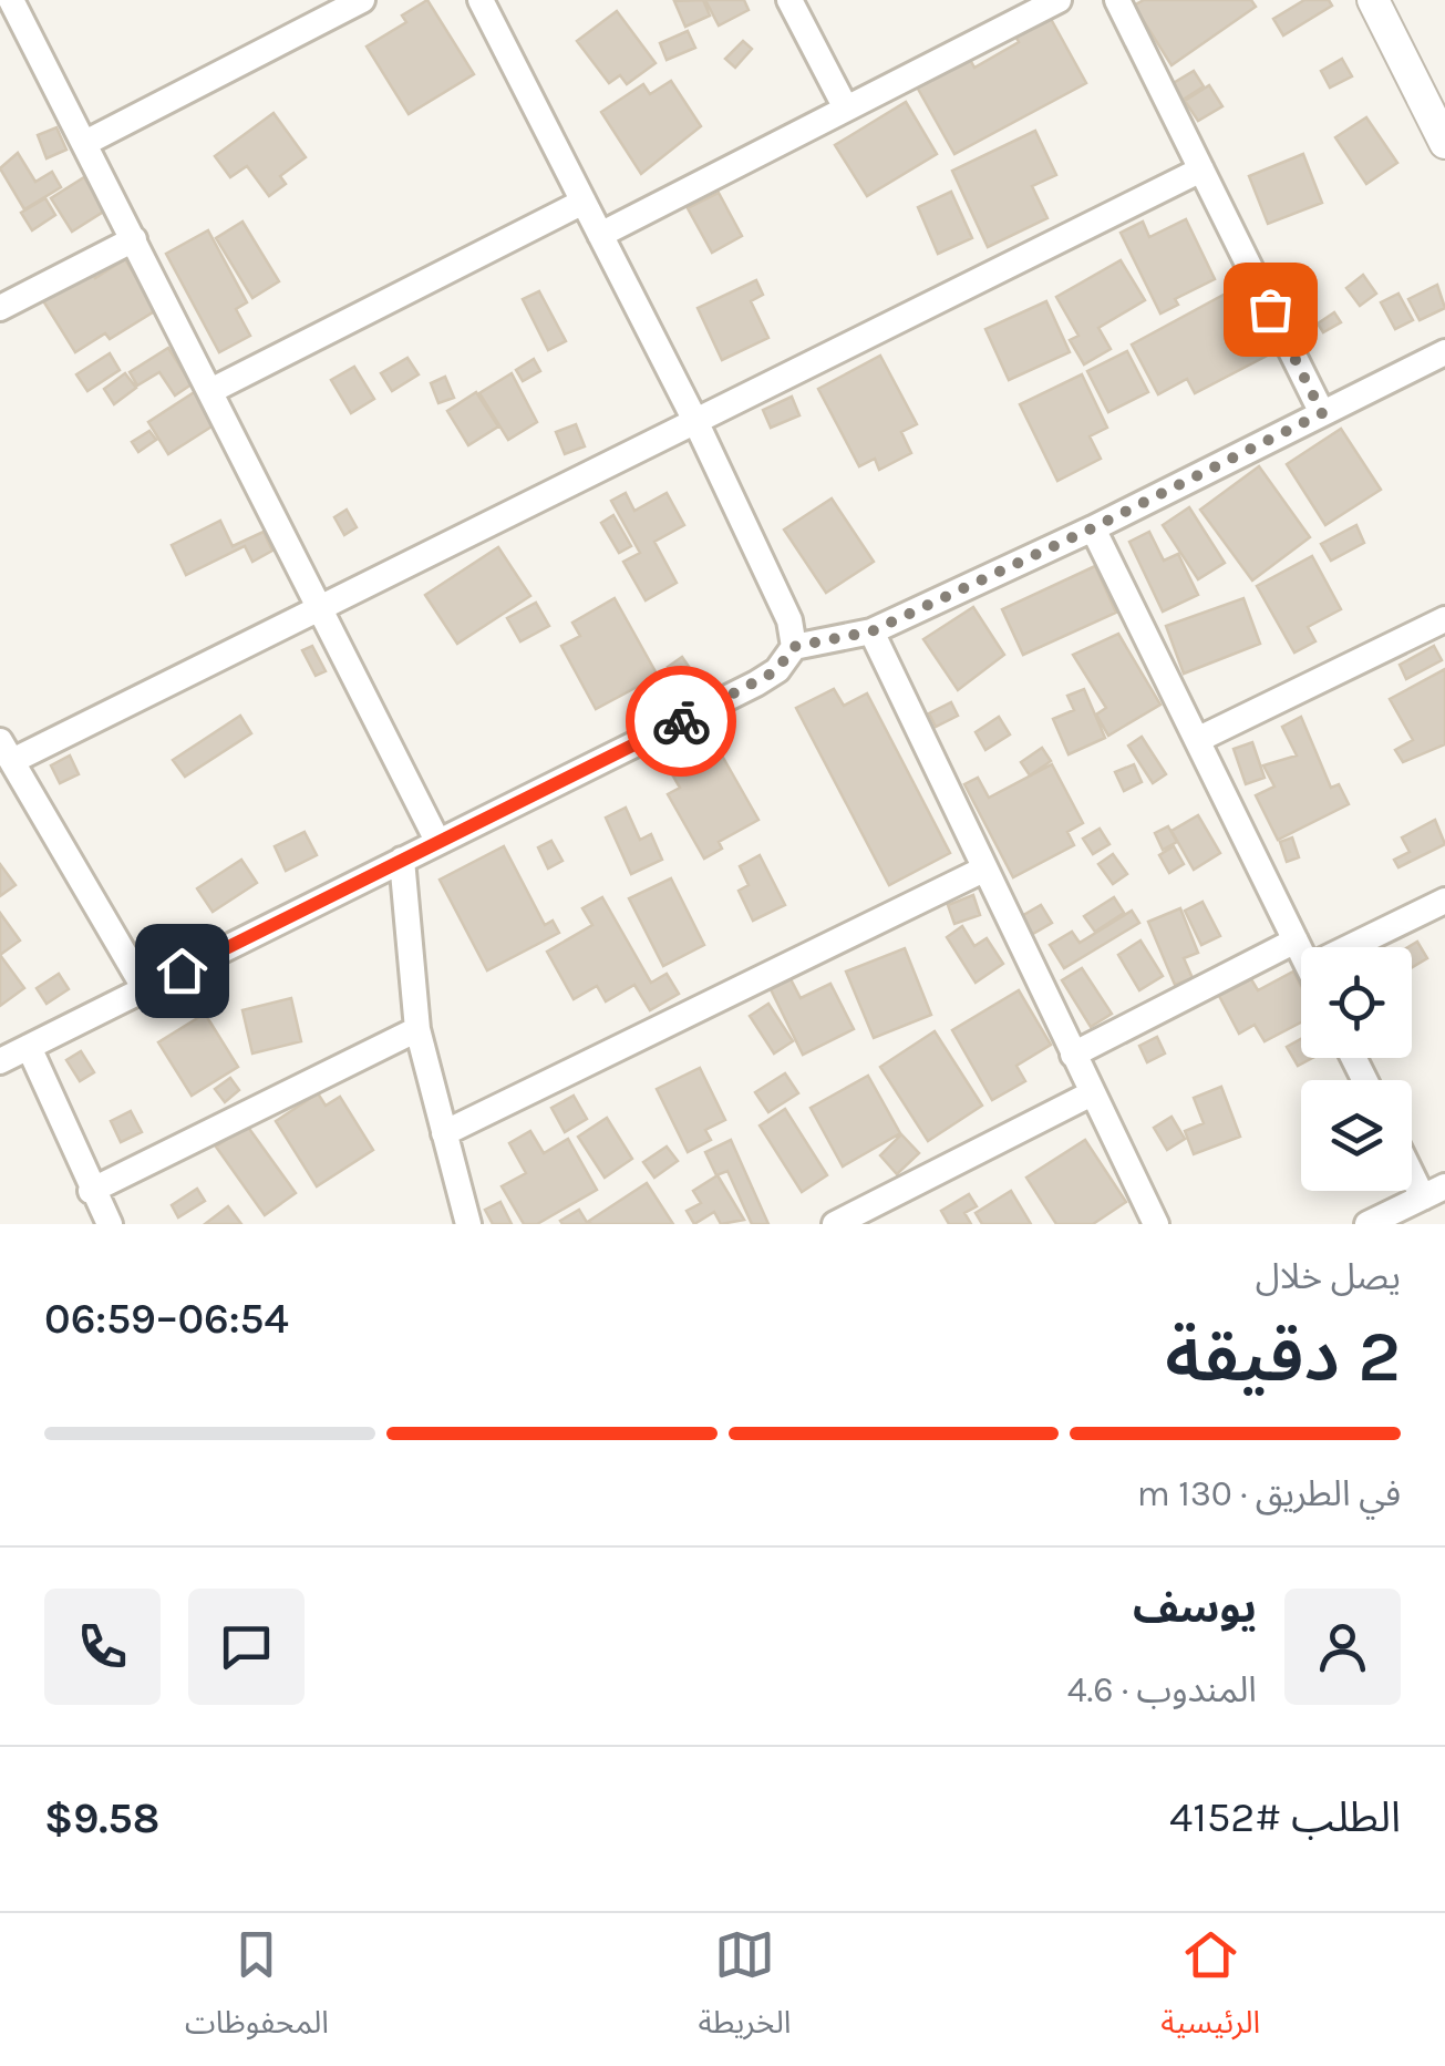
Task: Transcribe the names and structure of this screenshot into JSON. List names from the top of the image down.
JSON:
{
  "page": {
    "heading": ["2 دقيقة", "يصل خلال", "06:54–06:59"],
    "panel": [
      "يوسف",
      "المندوب · 4.6",
      "الطلب #4152",
      "$9.58"
    ],
    "bar": "في الطريق · 130 m",
    "tabs": ["الرئيسية", "الخريطة", "المحفوظات"]
  }
}
